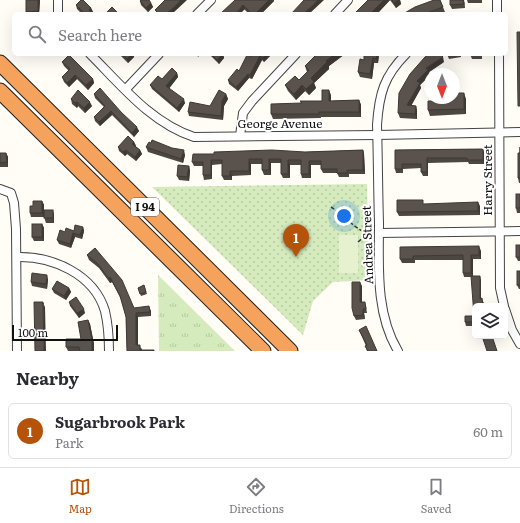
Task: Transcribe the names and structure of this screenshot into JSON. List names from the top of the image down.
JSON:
{
  "streets": {
    "highway": ["I 94"],
    "street": ["George Avenue", "Harry Street", "Andrea Street"]
  },
  "crossings": [
    ["George Avenue", "Harry Street"],
    ["George Avenue", "Andrea Street"]
  ],
  "scale_bar": "100 m",
  "north": "bottom",
  "page": {
    "search": "Search here",
    "pins": "1",
    "scale": "100 m",
    "heading": "Nearby",
    "list": [
      {
        "mark": "1",
        "name": "Sugarbrook Park",
        "note": "Park",
        "value": "60 m"
      }
    ],
    "nav": ["Map", "Directions", "Saved"]
  }
}
